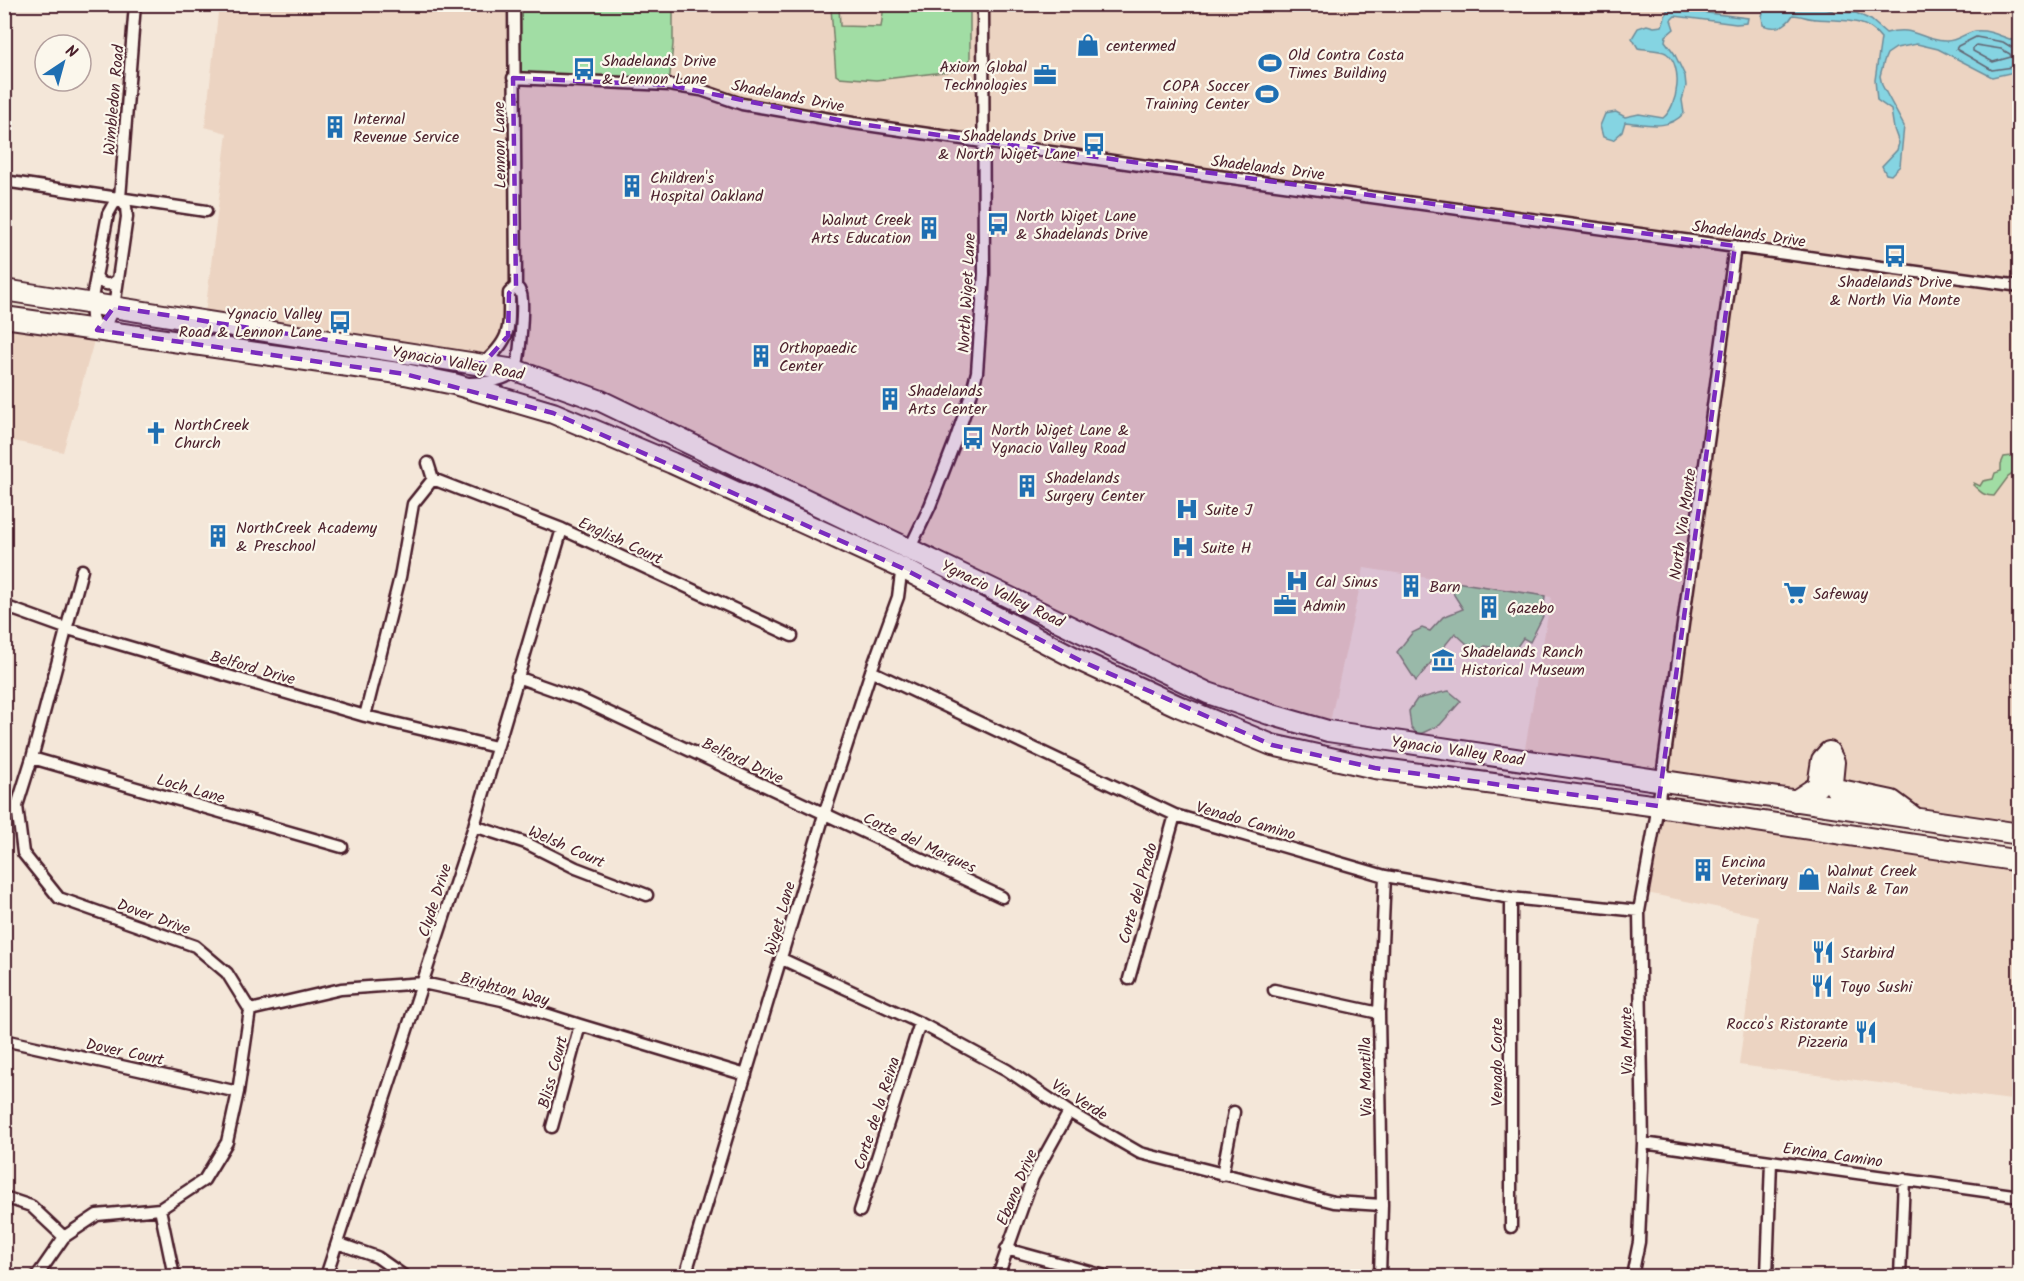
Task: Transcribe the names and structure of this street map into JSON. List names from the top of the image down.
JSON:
{
  "streets": {
    "highway": ["Ygnacio Valley Road"],
    "street": [
      "Shadelands Drive",
      "Wimbledon Road",
      "Lennon Lane",
      "North Wiget Lane",
      "North Via Monte",
      "English Court",
      "Belford Drive",
      "Loch Lane",
      "Venado Camino",
      "Corte del Marques",
      "Welsh Court",
      "Corte del Prado",
      "Clyde Drive",
      "Dover Drive",
      "Wiget Lane",
      "Brighton Way",
      "Via Monte",
      "Dover Court",
      "Venado Corte",
      "Bliss Court",
      "Via Mantilla",
      "Via Verde",
      "Corte de la Reina",
      "Encina Camino",
      "Ebano Drive"
    ]
  },
  "crossings": [
    ["Shadelands Drive", "Lennon Lane"],
    ["Shadelands Drive", "North Wiget Lane"],
    ["Shadelands Drive", "North Via Monte"],
    ["Wimbledon Road", "Ygnacio Valley Road"],
    ["Lennon Lane", "Ygnacio Valley Road"],
    ["North Wiget Lane", "Ygnacio Valley Road"],
    ["North Wiget Lane", "Wiget Lane"],
    ["Ygnacio Valley Road", "North Via Monte"],
    ["Ygnacio Valley Road", "Wiget Lane"],
    ["Ygnacio Valley Road", "Via Monte"],
    ["North Via Monte", "Via Monte"],
    ["English Court", "Clyde Drive"],
    ["Belford Drive", "Corte del Marques"],
    ["Belford Drive", "Clyde Drive"],
    ["Belford Drive", "Dover Drive"],
    ["Belford Drive", "Wiget Lane"],
    ["Loch Lane", "Dover Drive"],
    ["Venado Camino", "Corte del Prado"],
    ["Venado Camino", "Wiget Lane"],
    ["Venado Camino", "Via Monte"],
    ["Venado Camino", "Venado Corte"],
    ["Venado Camino", "Via Mantilla"],
    ["Corte del Marques", "Wiget Lane"],
    ["Welsh Court", "Clyde Drive"],
    ["Clyde Drive", "Brighton Way"],
    ["Dover Drive", "Brighton Way"],
    ["Wiget Lane", "Brighton Way"],
    ["Wiget Lane", "Via Verde"],
    ["Brighton Way", "Bliss Court"],
    ["Via Monte", "Encina Camino"],
    ["Via Mantilla", "Via Verde"],
    ["Via Verde", "Corte de la Reina"],
    ["Via Verde", "Ebano Drive"]
  ],
  "places": {
    "shop": ["centermed", "Walnut Creek Nails & Tan"],
    "sports": ["Old Contra Costa Times Building", "COPA Soccer Training Center"],
    "bus stop": [
      "Shadelands Drive & Lennon Lane",
      "Shadelands Drive & North Wiget Lane",
      "North Wiget Lane & Shadelands Drive",
      "Shadelands Drive & North Via Monte",
      "Ygnacio Valley Road & Lennon Lane",
      "North Wiget Lane & Ygnacio Valley Road"
    ],
    "office": ["Axiom Global Technologies", "Admin"],
    "building": [
      "Internal Revenue Service",
      "Children's Hospital Oakland",
      "Walnut Creek Arts Education",
      "Orthopaedic Center",
      "Shadelands Arts Center",
      "Shadelands Surgery Center",
      "NorthCreek Academy & Preschool",
      "Barn",
      "Gazebo",
      "Encina Veterinary"
    ],
    "church": ["NorthCreek Church"],
    "hospital": ["Suite J", "Suite H", "Cal Sinus"],
    "supermarket": ["Safeway"],
    "museum": ["Shadelands Ranch Historical Museum"],
    "restaurant": ["Starbird", "Toyo Sushi", "Rocco's Ristorante Pizzeria"]
  },
  "north": "top right"
}
